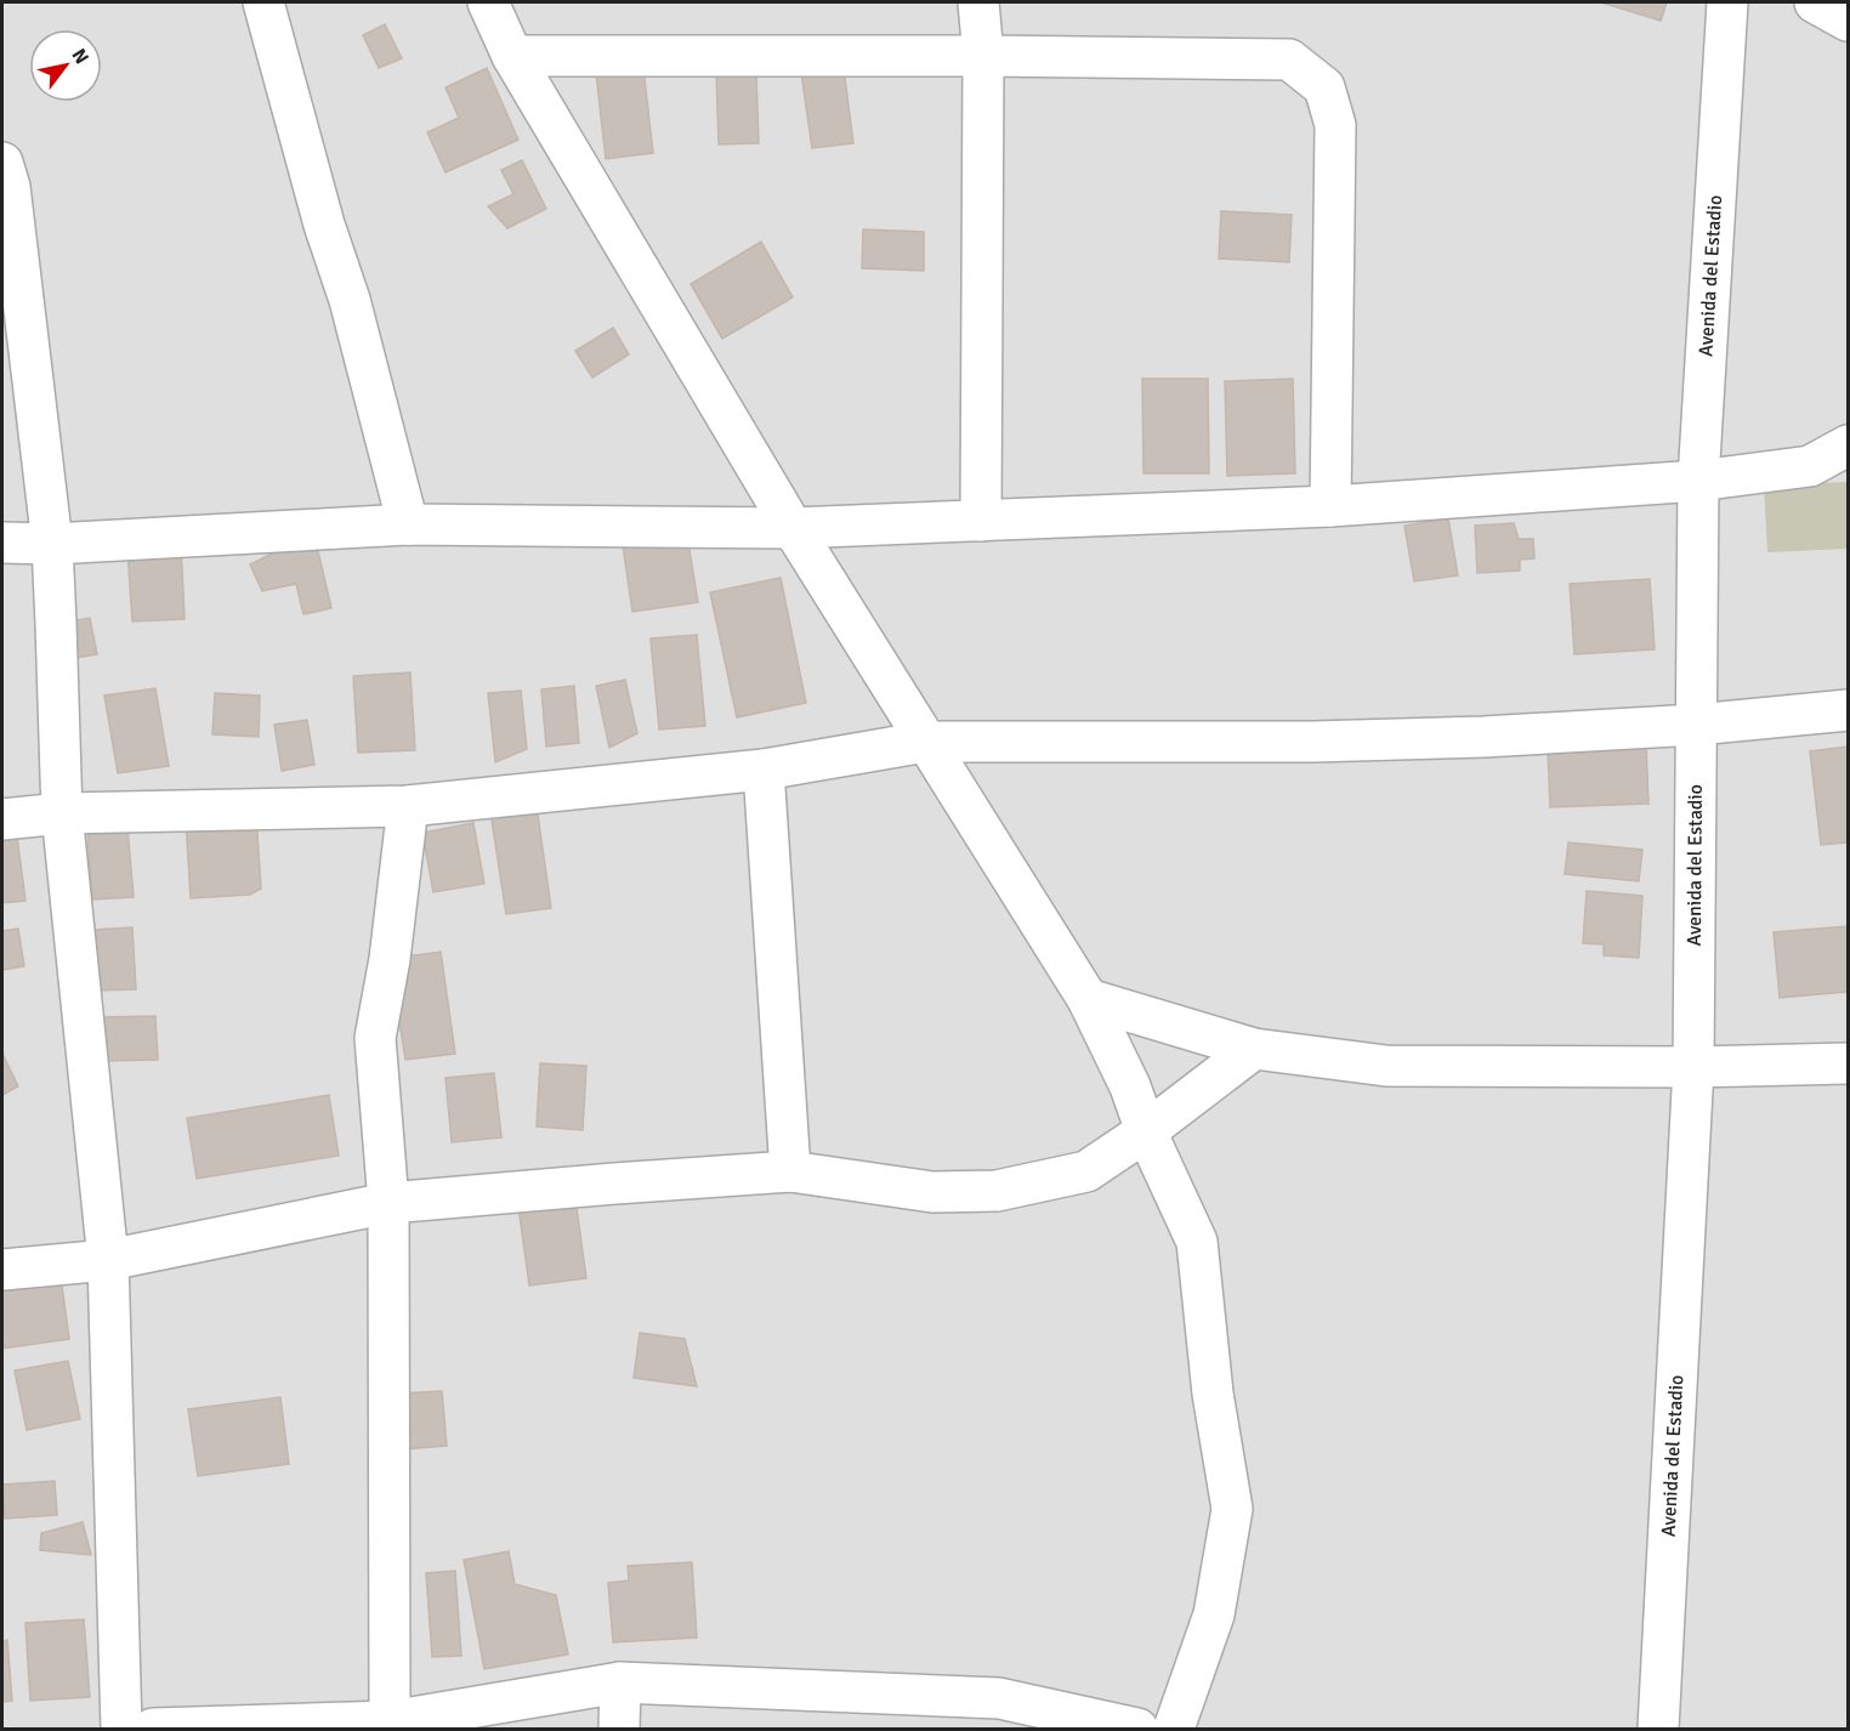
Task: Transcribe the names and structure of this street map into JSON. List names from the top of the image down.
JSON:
{
  "streets": {
    "street": ["Avenida del Estadio"]
  },
  "north": "top right"
}
